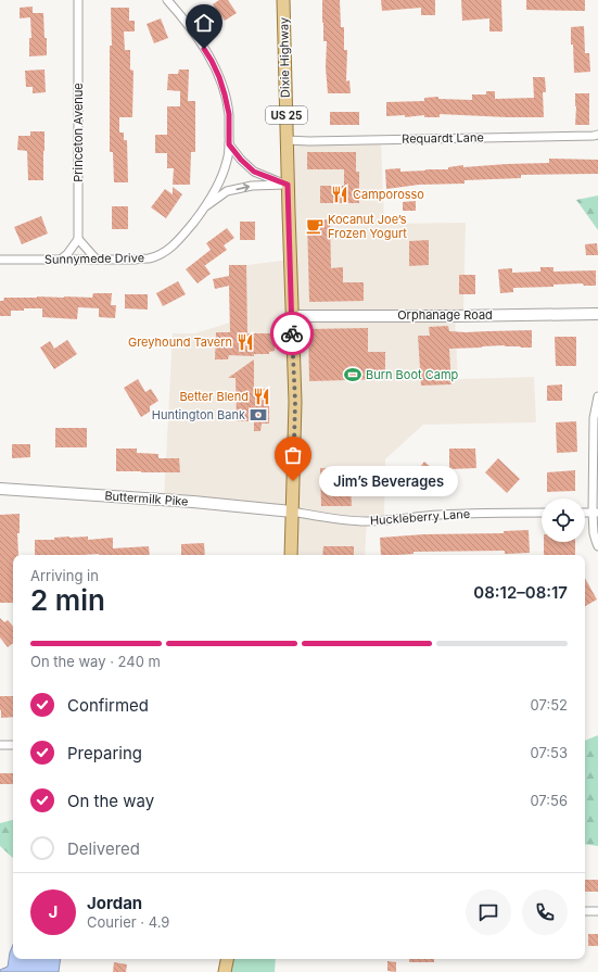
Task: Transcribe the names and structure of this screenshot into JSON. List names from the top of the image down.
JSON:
{
  "streets": {
    "main road": [
      "Dixie Highway",
      "US 25",
      "Orphanage Road",
      "Buttermilk Pike"
    ],
    "street": [
      "Princeton Avenue",
      "Requardt Lane",
      "Sunnymede Drive",
      "Huckleberry Lane"
    ]
  },
  "crossings": [
    ["Dixie Highway", "Requardt Lane"],
    ["Dixie Highway", "Orphanage Road"],
    ["Dixie Highway", "Buttermilk Pike"],
    ["Dixie Highway", "Huckleberry Lane"],
    ["Buttermilk Pike", "Huckleberry Lane"]
  ],
  "places": {
    "restaurant": ["Camporosso", "Greyhound Tavern", "Better Blend"],
    "cafe": ["Kocanut Joe’s Frozen Yogurt"],
    "sports": ["Burn Boot Camp"],
    "bank": ["Huntington Bank"],
    "other": ["Jim’s Beverages"]
  },
  "page": {
    "bubble": "Jim’s Beverages",
    "heading": ["2 min", "Arriving in", "08:12–08:17"],
    "panel": ["Jordan", "Courier · 4.9"],
    "bar": "On the way · 240 m",
    "list": [
      ["Confirmed", "07:52"],
      ["Preparing", "07:53"],
      ["On the way", "07:56"],
      "Delivered"
    ],
    "round": "J"
  }
}
